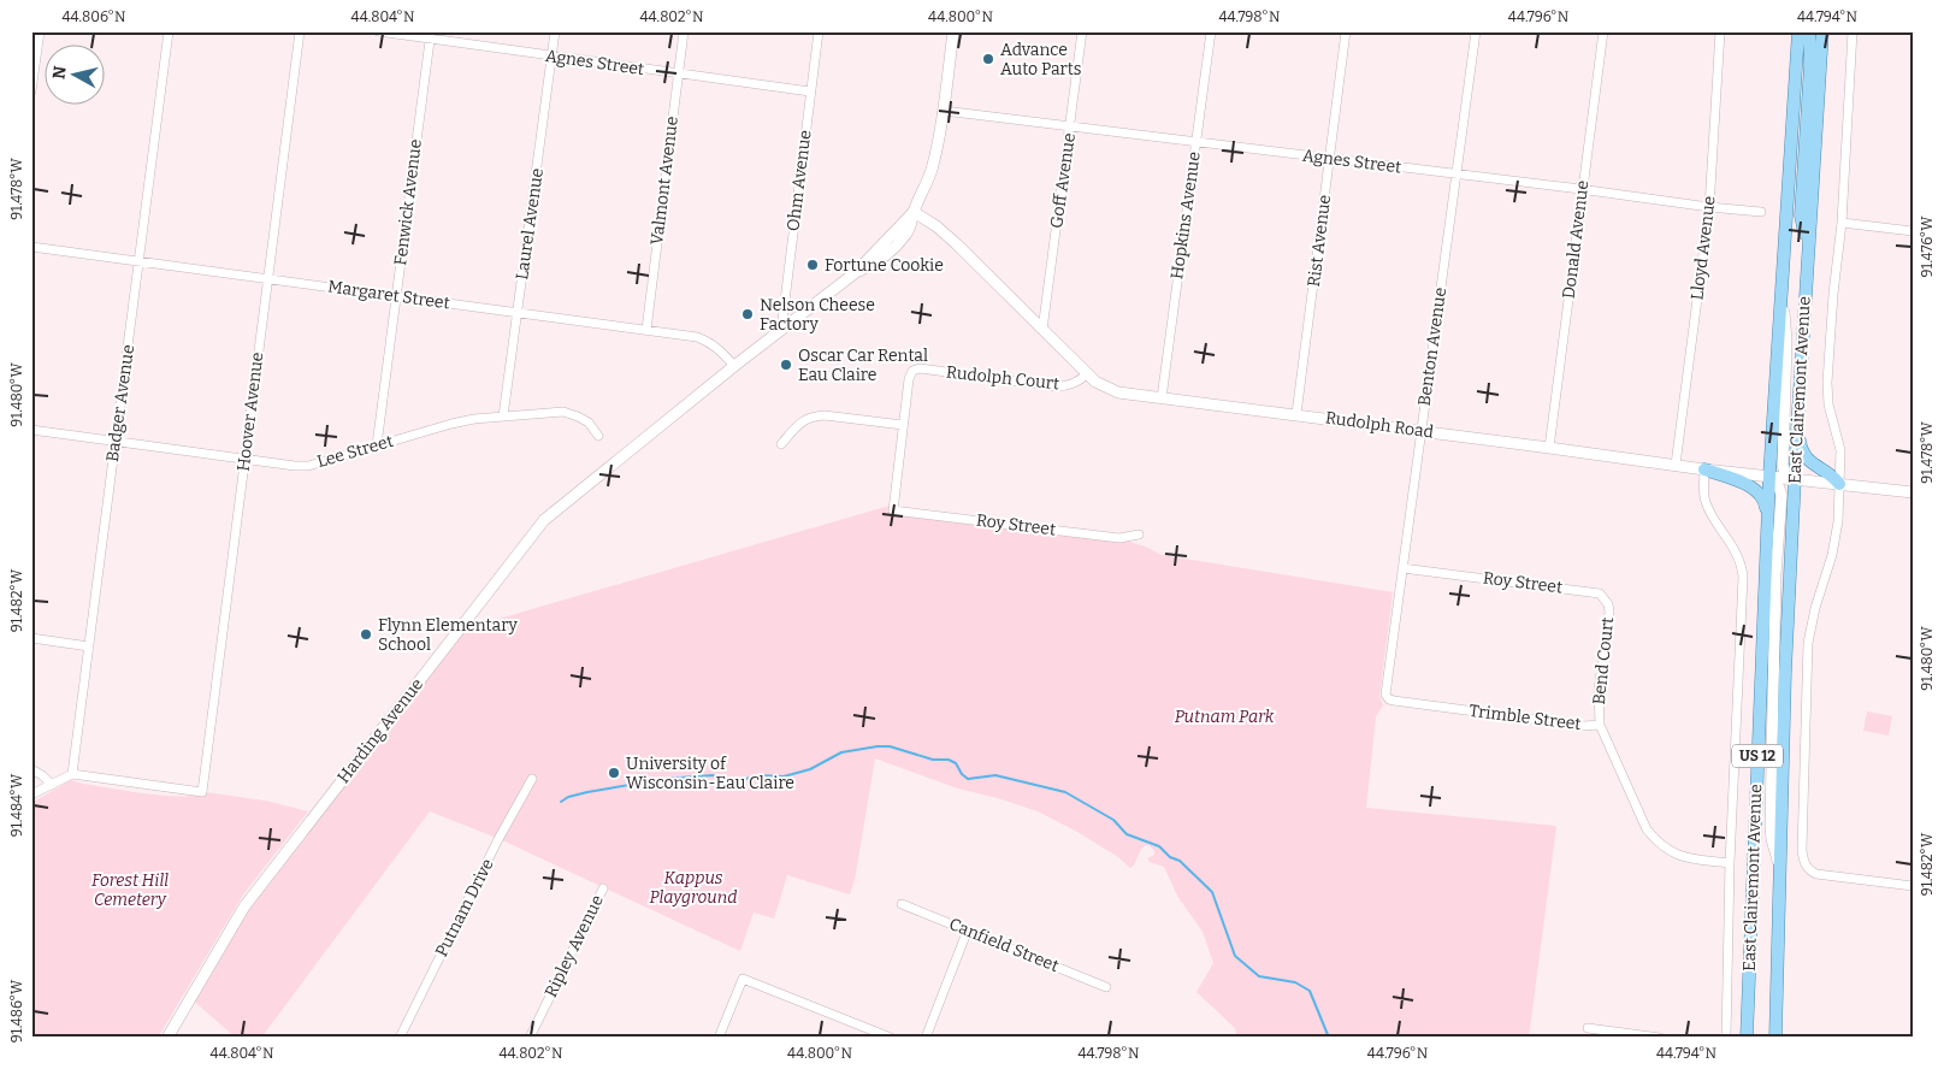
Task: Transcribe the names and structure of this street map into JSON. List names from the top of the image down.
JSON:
{
  "streets": {
    "main road": ["East Clairemont Avenue", "US 12"],
    "street": [
      "Agnes Street",
      "Valmont Avenue",
      "Ohm Avenue",
      "Goff Avenue",
      "Fenwick Avenue",
      "Hopkins Avenue",
      "Laurel Avenue",
      "Donald Avenue",
      "Rist Avenue",
      "Lloyd Avenue",
      "Margaret Street",
      "Benton Avenue",
      "Rudolph Court",
      "Badger Avenue",
      "Hoover Avenue",
      "Rudolph Road",
      "Lee Street",
      "Roy Street",
      "Bend Court",
      "Trimble Street",
      "Harding Avenue",
      "Putnam Drive",
      "Canfield Street",
      "Ripley Avenue"
    ]
  },
  "crossings": [
    ["Agnes Street", "Valmont Avenue"],
    ["Agnes Street", "Ohm Avenue"],
    ["Agnes Street", "Goff Avenue"],
    ["Agnes Street", "Fenwick Avenue"],
    ["Agnes Street", "Hopkins Avenue"],
    ["Agnes Street", "Laurel Avenue"],
    ["Agnes Street", "Donald Avenue"],
    ["Agnes Street", "Rist Avenue"],
    ["Agnes Street", "Lloyd Avenue"],
    ["Agnes Street", "Benton Avenue"],
    ["Valmont Avenue", "Margaret Street"],
    ["Ohm Avenue", "Harding Avenue"],
    ["Goff Avenue", "Rudolph Road"],
    ["Fenwick Avenue", "Margaret Street"],
    ["Fenwick Avenue", "Lee Street"],
    ["Hopkins Avenue", "Rudolph Road"],
    ["Laurel Avenue", "Margaret Street"],
    ["Laurel Avenue", "Lee Street"],
    ["Donald Avenue", "Rudolph Road"],
    ["Rist Avenue", "Rudolph Road"],
    ["Lloyd Avenue", "Rudolph Road"],
    ["Margaret Street", "Badger Avenue"],
    ["Margaret Street", "Hoover Avenue"],
    ["Margaret Street", "Harding Avenue"],
    ["Benton Avenue", "Rudolph Road"],
    ["Benton Avenue", "Roy Street"],
    ["Benton Avenue", "Trimble Street"],
    ["Rudolph Court", "Rudolph Road"],
    ["Rudolph Court", "Roy Street"],
    ["East Clairemont Avenue", "Rudolph Road"],
    ["Badger Avenue", "Hoover Avenue"],
    ["Badger Avenue", "Lee Street"],
    ["Hoover Avenue", "Lee Street"],
    ["Rudolph Road", "Harding Avenue"],
    ["Roy Street", "Bend Court"],
    ["Bend Court", "Trimble Street"]
  ],
  "parks": ["Putnam Park", "Kappus Playground", "Forest Hill Cemetery"],
  "places": [
    "Advance Auto Parts",
    "Fortune Cookie",
    "Nelson Cheese Factory",
    "Oscar Car Rental Eau Claire",
    "Flynn Elementary School",
    "University of Wisconsin-Eau Claire"
  ],
  "north": "left",
  "coordinates": [
    "44.806°N",
    "44.804°N",
    "44.802°N",
    "44.800°N",
    "44.798°N",
    "44.796°N",
    "44.794°N",
    "91.478°W",
    "91.476°W",
    "91.480°W",
    "91.482°W",
    "91.484°W",
    "91.486°W"
  ]
}
